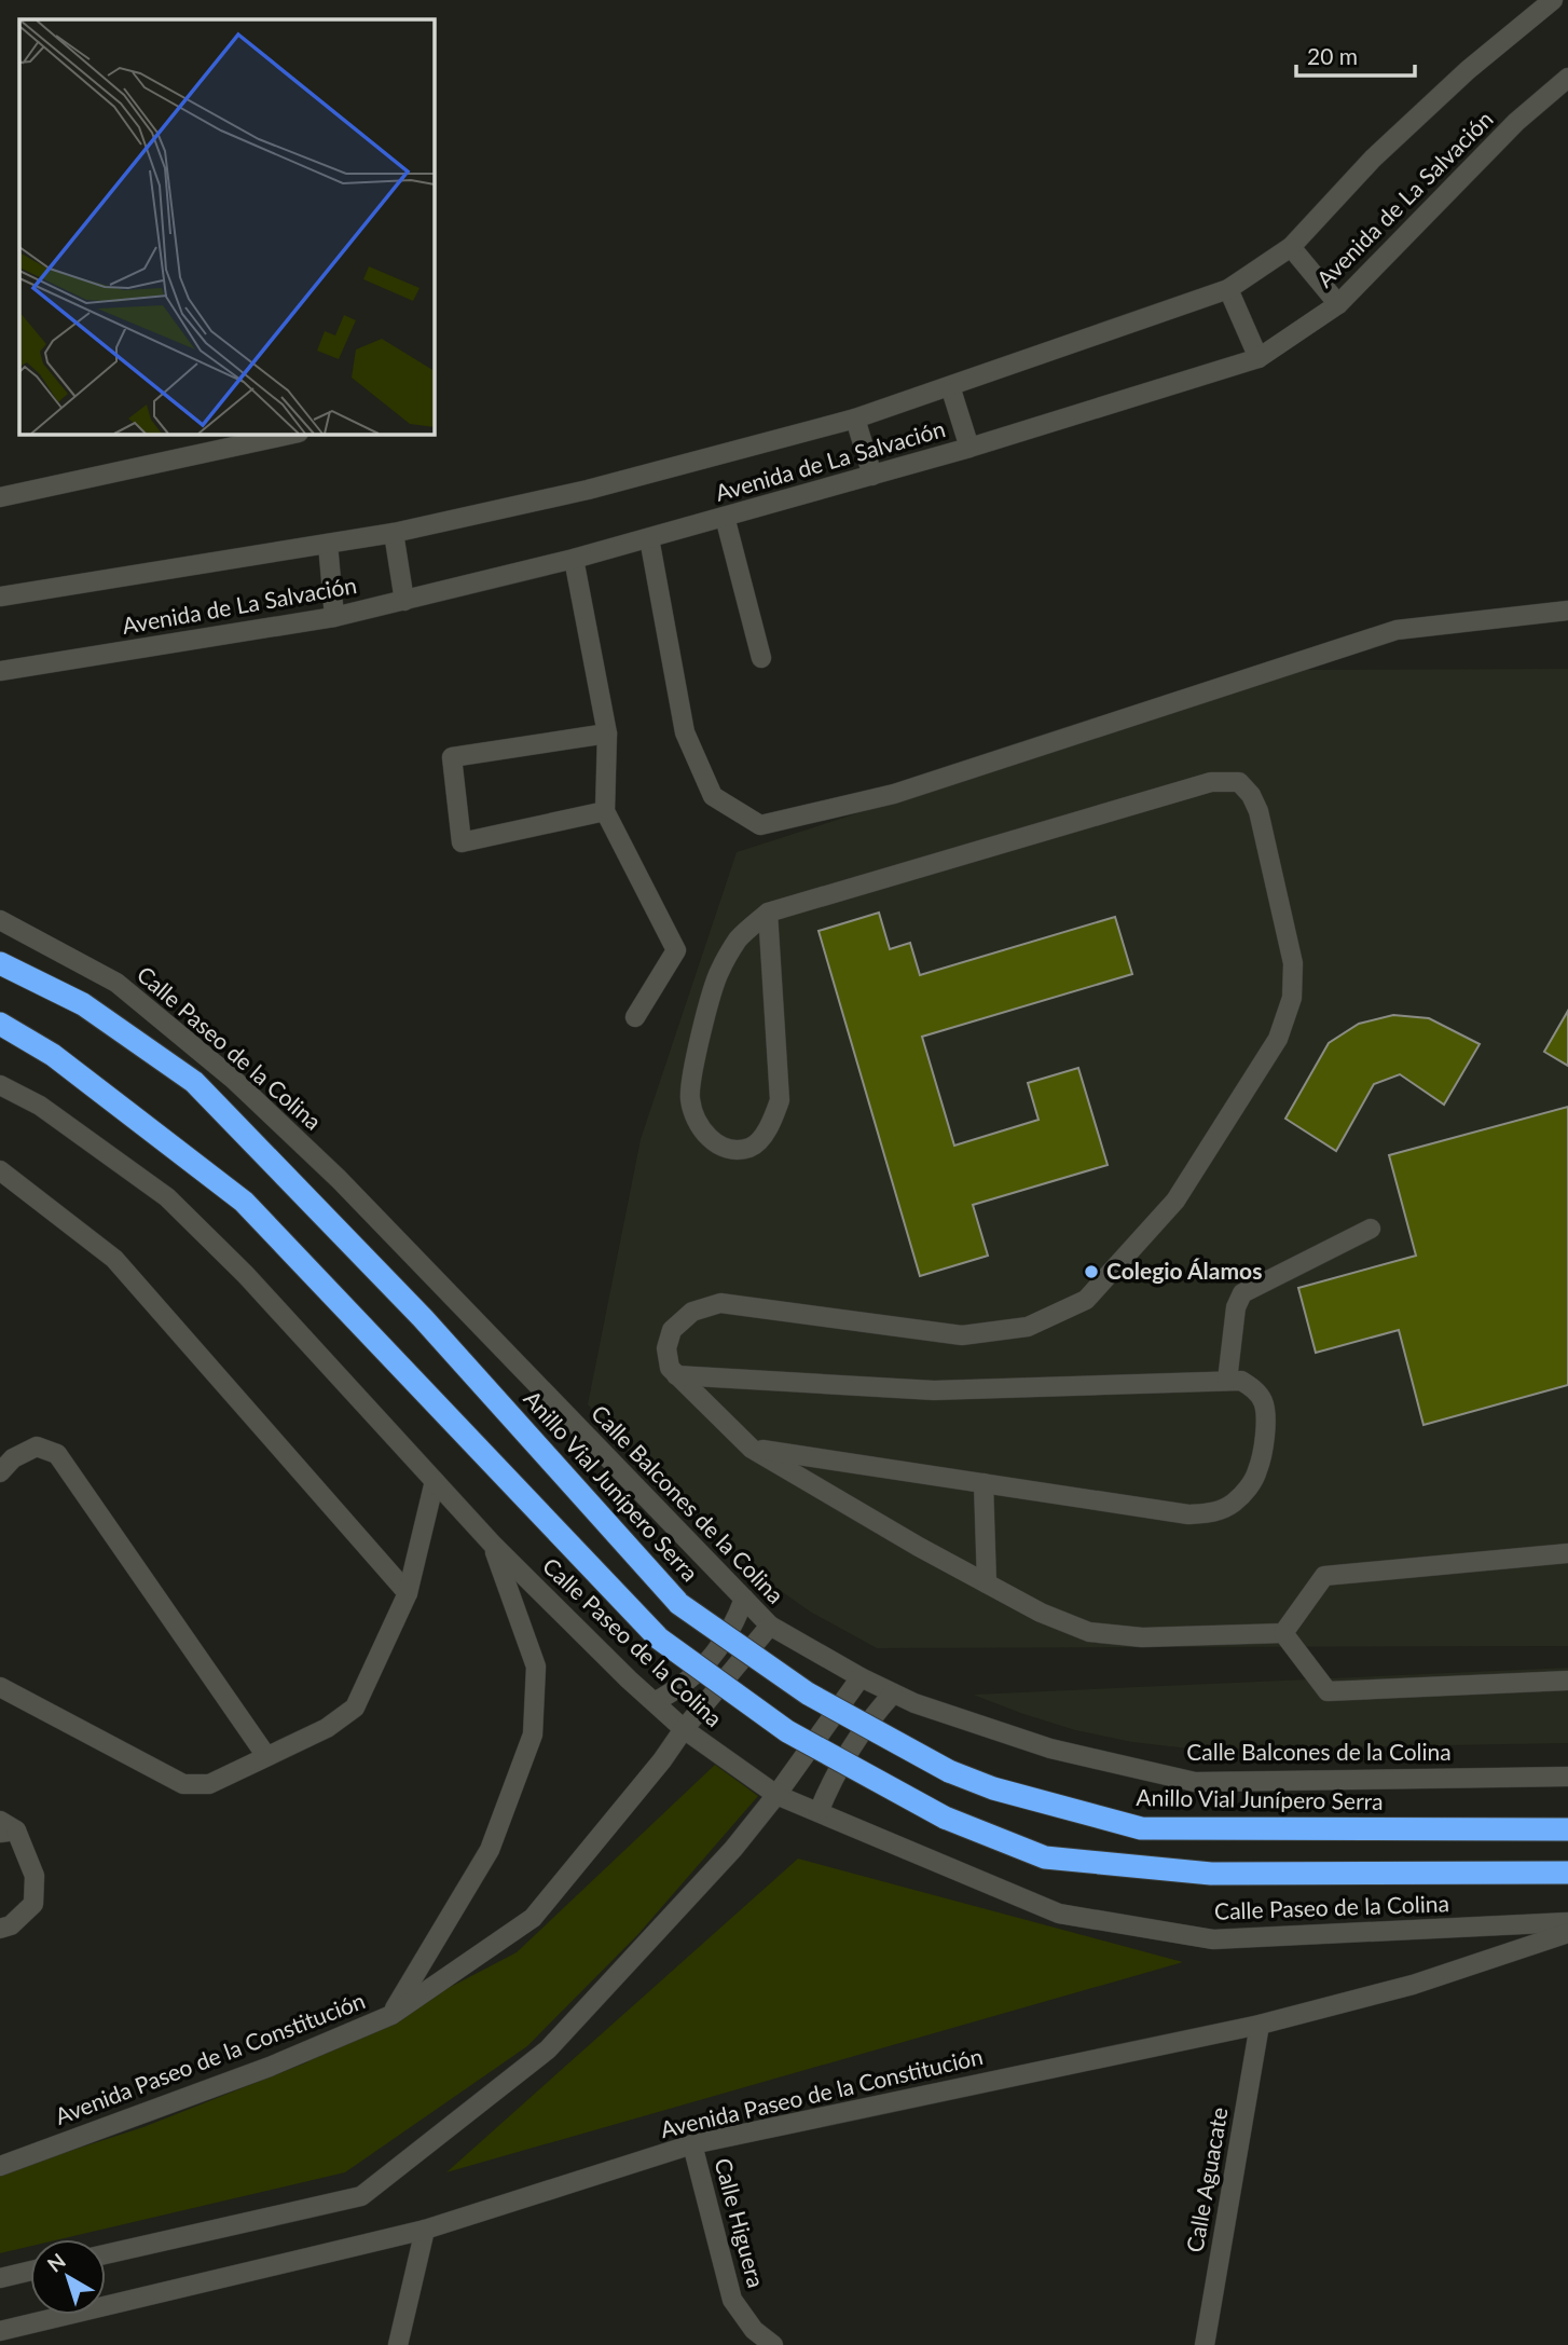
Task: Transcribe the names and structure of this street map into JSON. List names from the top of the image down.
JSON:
{
  "streets": {
    "highway": ["Anillo Vial Junípero Serra"],
    "street": [
      "Avenida de La Salvación",
      "Calle Paseo de la Colina",
      "Calle Balcones de la Colina",
      "Avenida Paseo de la Constitución",
      "Calle Aguacate",
      "Calle Higuera"
    ]
  },
  "crossings": [
    ["Calle Paseo de la Colina", "Calle Balcones de la Colina"],
    ["Calle Paseo de la Colina", "Avenida Paseo de la Constitución"],
    ["Calle Balcones de la Colina", "Avenida Paseo de la Constitución"],
    ["Avenida Paseo de la Constitución", "Calle Aguacate"],
    ["Avenida Paseo de la Constitución", "Calle Higuera"]
  ],
  "places": ["Colegio Álamos"],
  "scale_bar": "20 m",
  "north": "top left"
}
